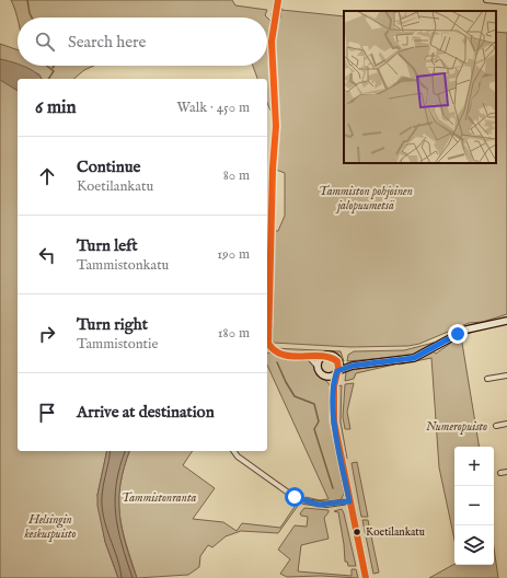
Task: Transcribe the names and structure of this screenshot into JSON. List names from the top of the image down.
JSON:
{
  "parks": [
    "Tammiston pohjoinen jalopuumetsä",
    "Numeropuisto",
    "Tammistonranta",
    "Helsingin keskuspuisto"
  ],
  "places": ["Koetilankatu"],
  "page": {
    "search": "Search here",
    "heading": ["6 min", "Walk · 450 m"],
    "list": [
      ["Continue", "Koetilankatu", "80 m"],
      ["Turn left", "Tammistonkatu", "190 m"],
      ["Turn right", "Tammistontie", "180 m"],
      "Arrive at destination"
    ],
    "map_buttons": ["+", "−"]
  }
}
